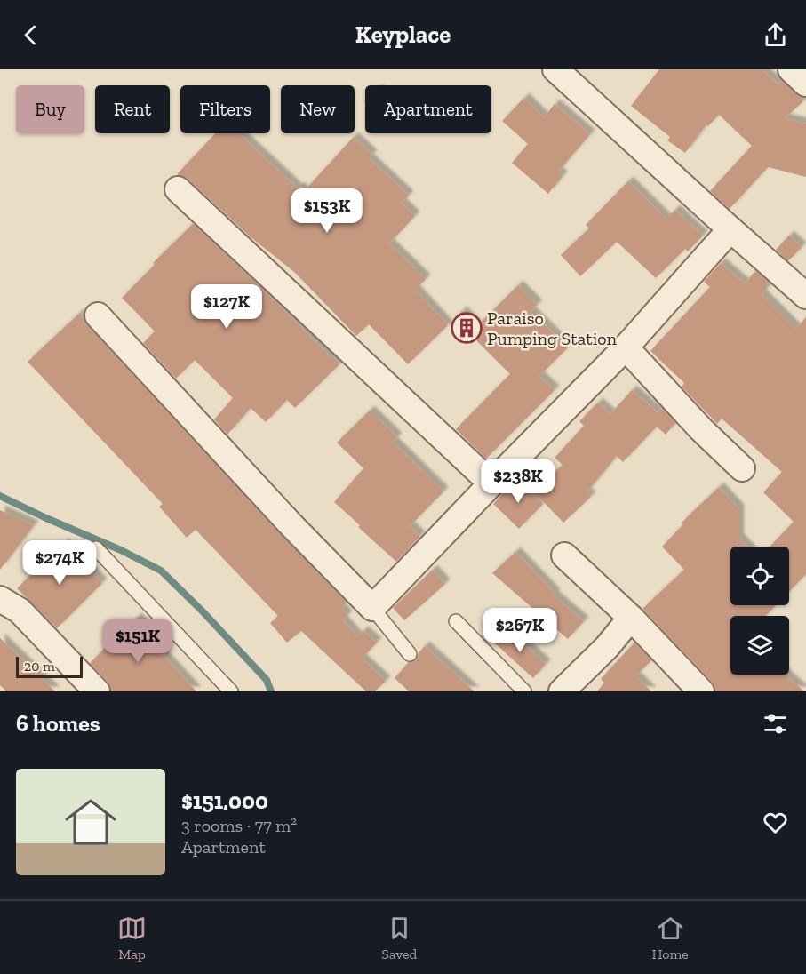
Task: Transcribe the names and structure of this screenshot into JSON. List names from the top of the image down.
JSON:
{
  "places": {
    "building": ["Paraiso Pumping Station"]
  },
  "scale_bar": "20 m",
  "page": {
    "header": "Keyplace",
    "chip": [
      "Buy",
      "Rent",
      "Filters",
      "New",
      "Apartment"
    ],
    "price": [
      "$153K",
      "$127K",
      "$238K",
      "$274K",
      "$267K",
      "$151K"
    ],
    "scale": "20 m",
    "heading": "6 homes",
    "list": [
      {
        "name": "$151,000",
        "note": "3 rooms · 77 m² · Apartment"
      }
    ],
    "tabs": ["Map", "Saved", "Home"]
  }
}
